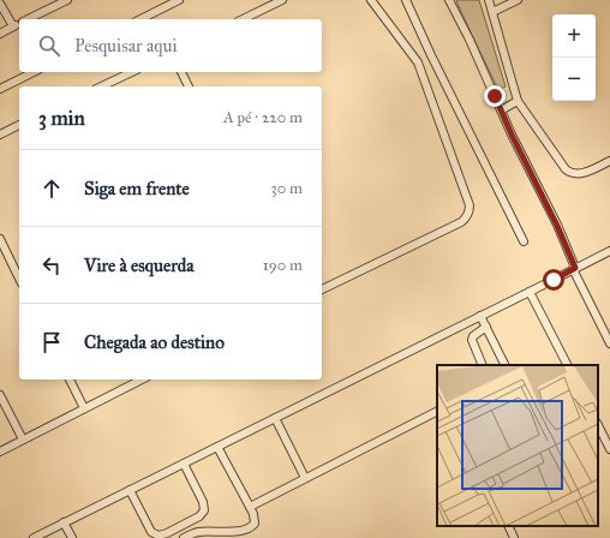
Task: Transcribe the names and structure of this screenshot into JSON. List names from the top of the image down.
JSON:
{
  "page": {
    "map_buttons": ["+", "−"],
    "search": "Pesquisar aqui",
    "heading": ["3 min", "A pé · 220 m"],
    "list": [
      ["Siga em frente", "30 m"],
      ["Vire à esquerda", "190 m"],
      "Chegada ao destino"
    ]
  }
}
